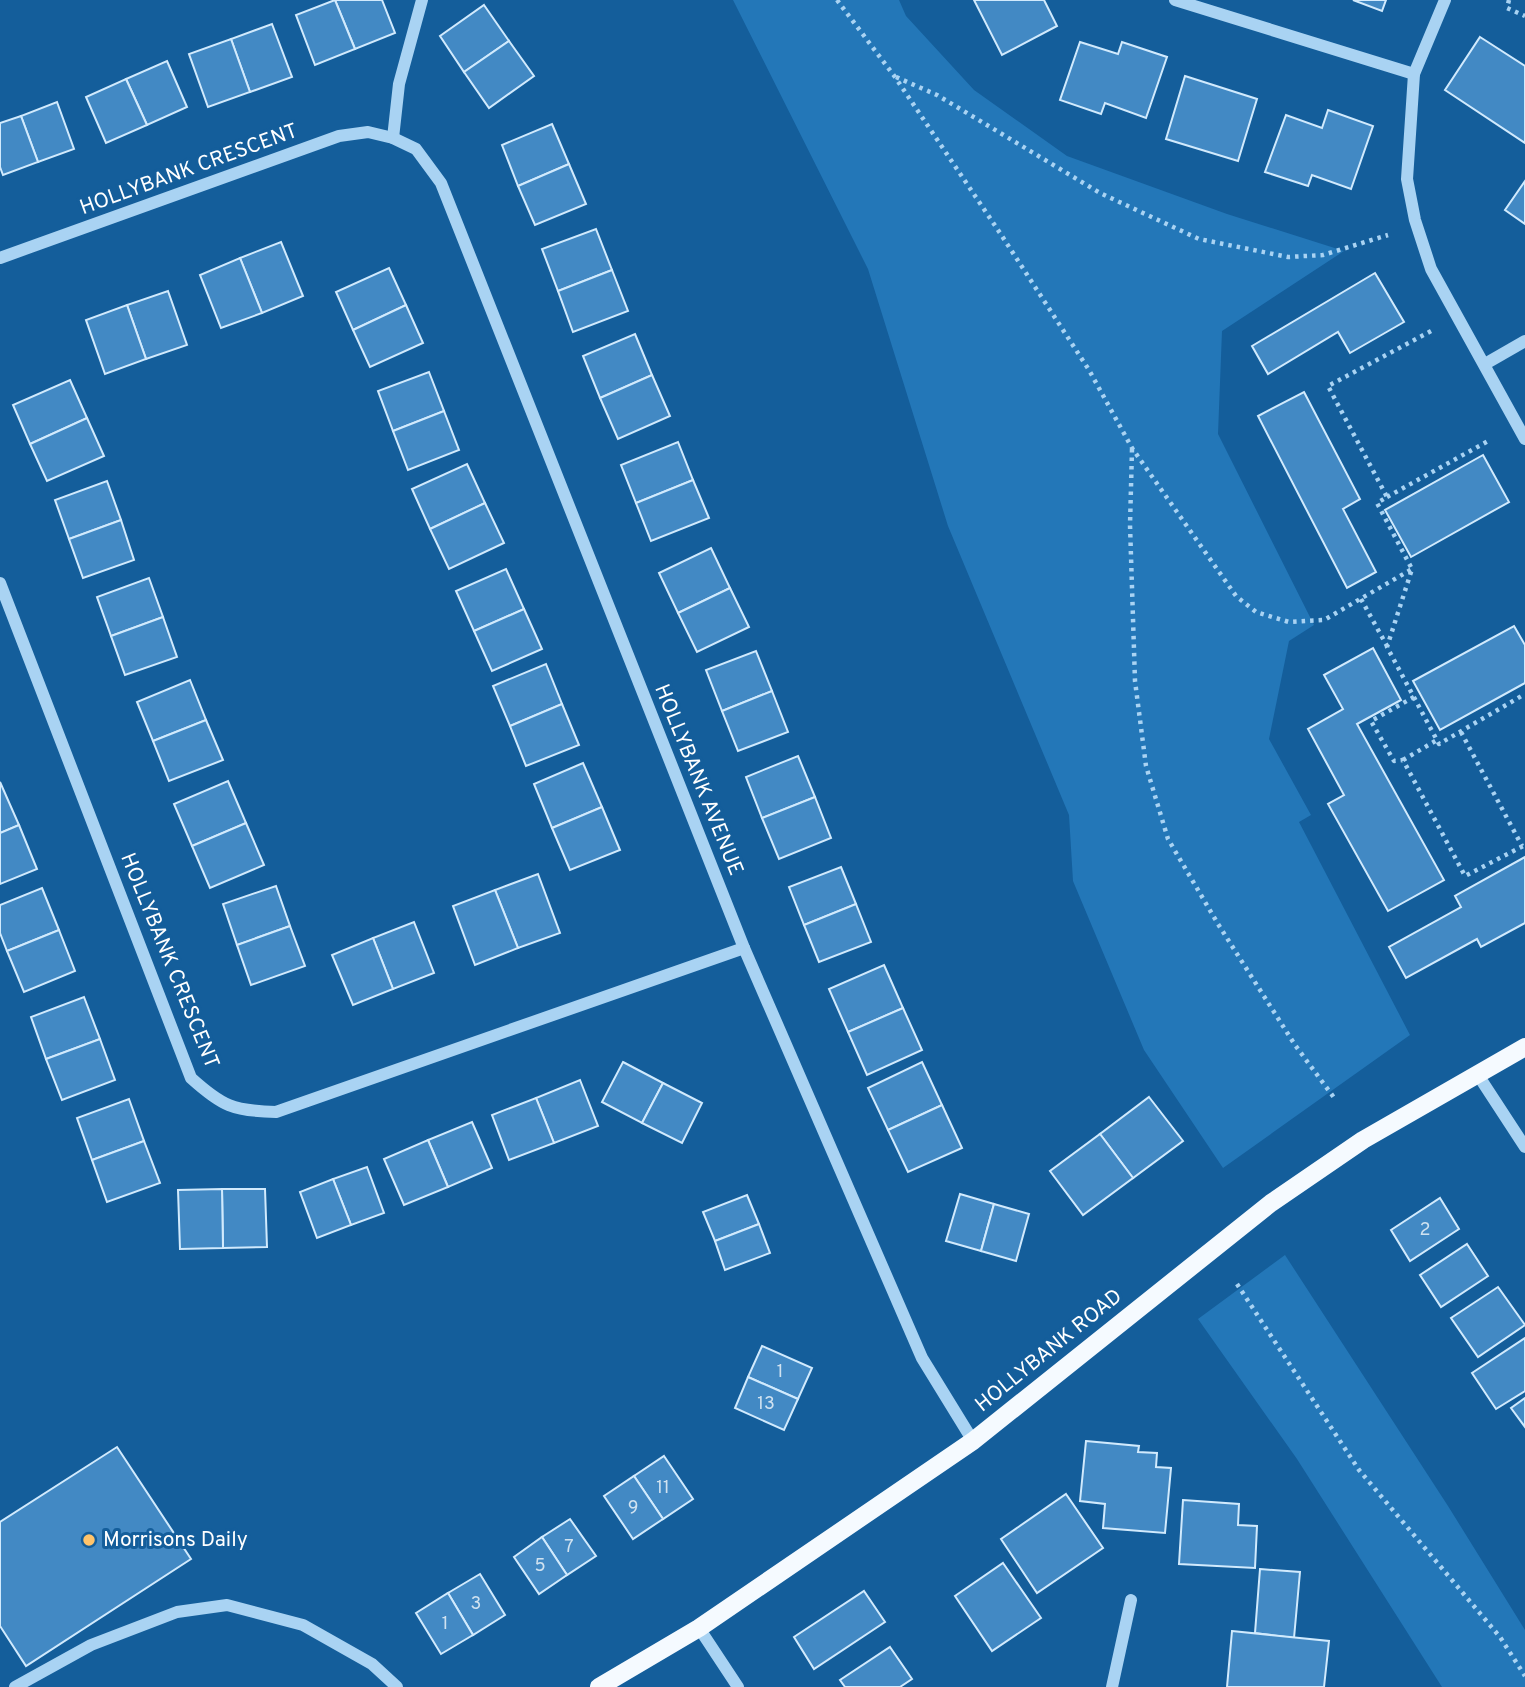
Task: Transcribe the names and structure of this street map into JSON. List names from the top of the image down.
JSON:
{
  "streets": {
    "main road": ["HOLLYBANK ROAD"],
    "street": ["HOLLYBANK CRESCENT", "HOLLYBANK AVENUE"]
  },
  "crossings": [
    ["HOLLYBANK CRESCENT", "HOLLYBANK AVENUE"],
    ["HOLLYBANK AVENUE", "HOLLYBANK ROAD"]
  ],
  "places": ["Morrisons Daily"],
  "house_numbers": [
    "2",
    "1",
    "13",
    "11",
    "9",
    "7",
    "5",
    "3",
    "1"
  ]
}
